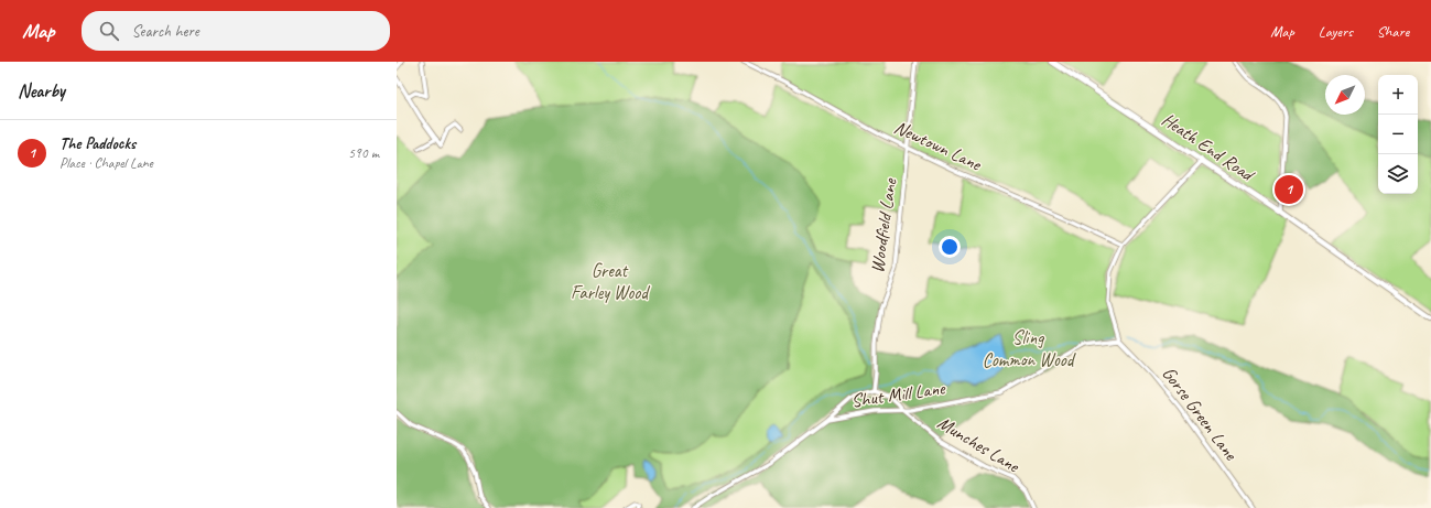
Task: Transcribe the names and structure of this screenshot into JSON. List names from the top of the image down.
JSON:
{
  "streets": {
    "street": [
      "Newtown Lane",
      "Heath End Road",
      "Woodfield Lane",
      "Shut Mill Lane",
      "Gorse Green Lane",
      "Munches Lane"
    ]
  },
  "crossings": [
    ["Newtown Lane", "Woodfield Lane"],
    ["Shut Mill Lane", "Gorse Green Lane"],
    ["Shut Mill Lane", "Munches Lane"]
  ],
  "parks": ["Great Farley Wood", "Sling Common Wood"],
  "north": "bottom left",
  "page": {
    "header": "Map",
    "search": "Search here",
    "nav": ["Map", "Layers", "Share"],
    "heading": "Nearby",
    "map_buttons": ["+", "−"],
    "list": [
      {
        "mark": "1",
        "name": "The Paddocks",
        "note": "Place · Chapel Lane",
        "value": "590 m"
      }
    ],
    "pins": "1"
  }
}
